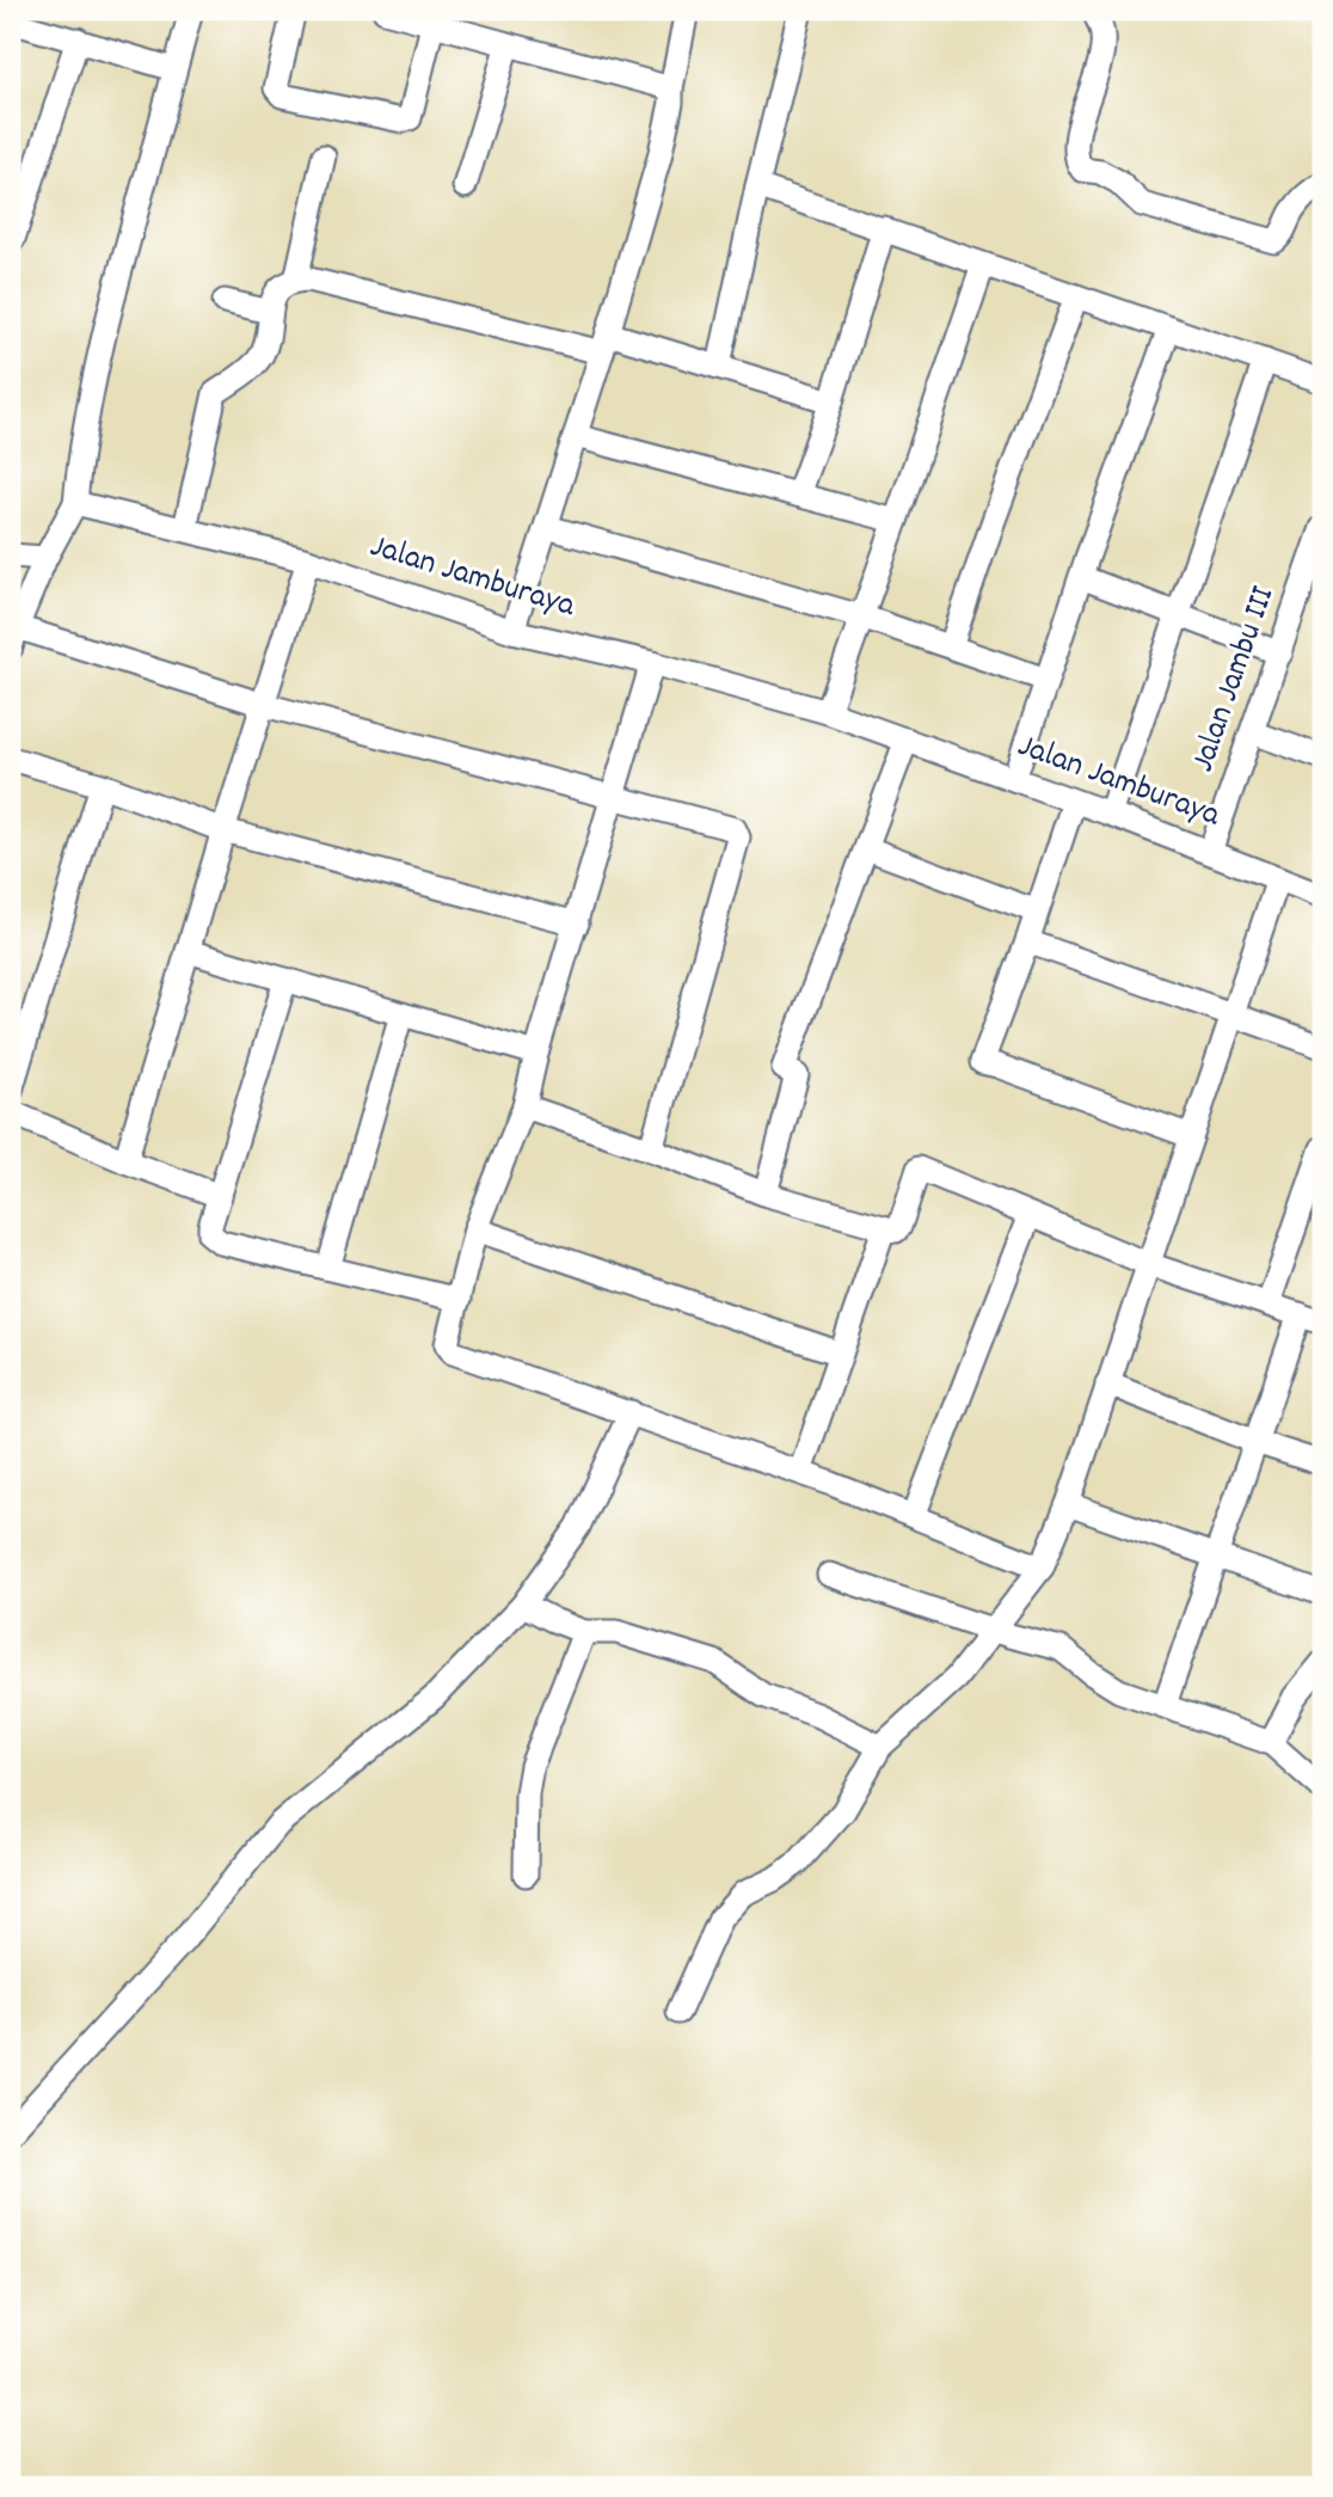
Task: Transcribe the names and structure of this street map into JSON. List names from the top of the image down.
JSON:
{
  "streets": {
    "street": ["Jalan Jamburaya", "Jalan Jambu III"]
  },
  "crossings": [
    ["Jalan Jamburaya", "Jalan Jambu III"]
  ]
}
